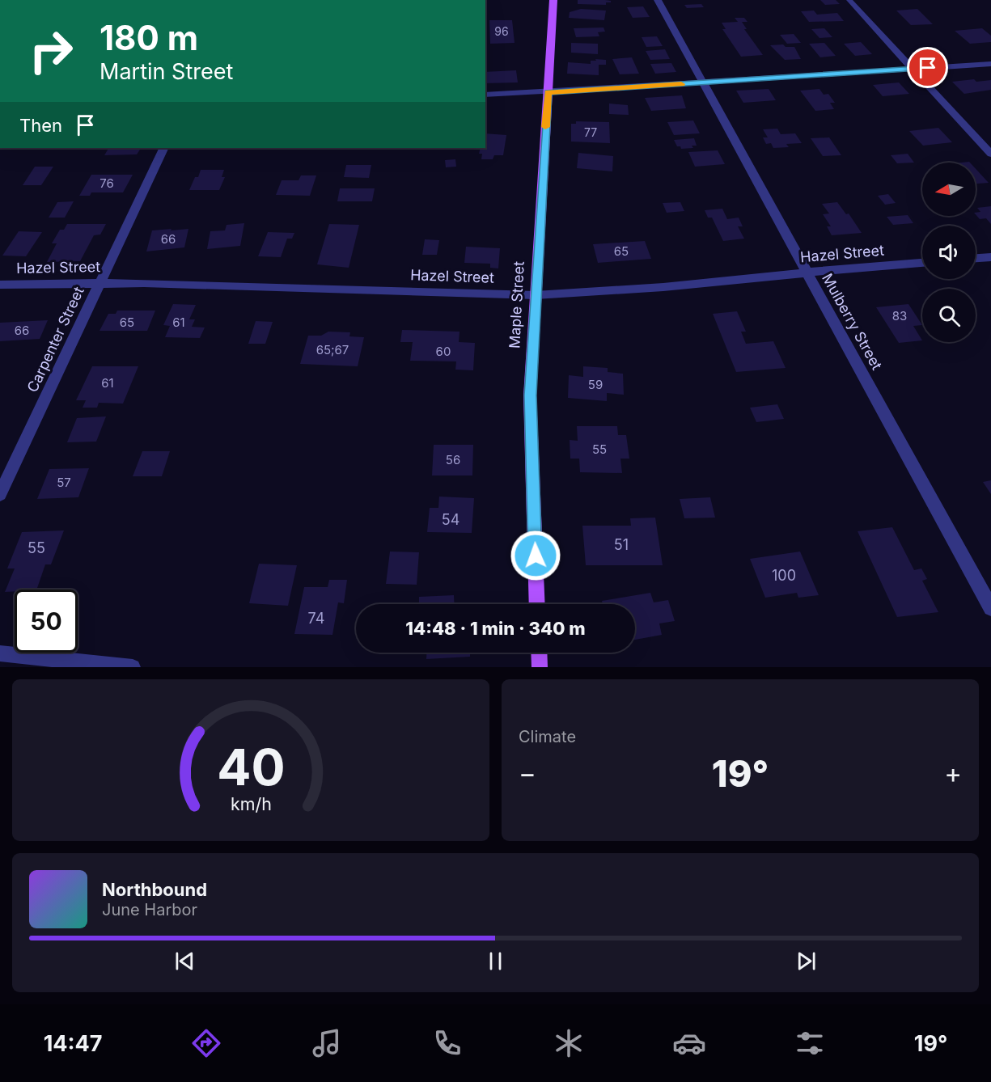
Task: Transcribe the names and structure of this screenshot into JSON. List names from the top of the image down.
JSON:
{
  "streets": {
    "main road": ["Maple Street"],
    "street": ["Hazel Street", "Mulberry Street", "Carpenter Street"]
  },
  "crossings": [
    ["Hazel Street", "Maple Street"],
    ["Hazel Street", "Mulberry Street"],
    ["Hazel Street", "Carpenter Street"]
  ],
  "house_numbers": [
    "96",
    "77",
    "76",
    "66",
    "65",
    "83",
    "65",
    "61",
    "66",
    "65;67",
    "60",
    "61",
    "59",
    "55",
    "56",
    "57",
    "54",
    "51",
    "55",
    "100",
    "74"
  ],
  "north": "left",
  "page": {
    "turn": ["180 m", "Martin Street"],
    "then": "Then",
    "limit": "50",
    "trip": "14:48 · 1 min · 340 m",
    "tile": "Climate",
    "heat": ["−", "19°", "+"],
    "song": ["Northbound", "June Harbor"],
    "tabs": ["14:47", "19°"],
    "gauge": ["40", "km/h"]
  }
}
